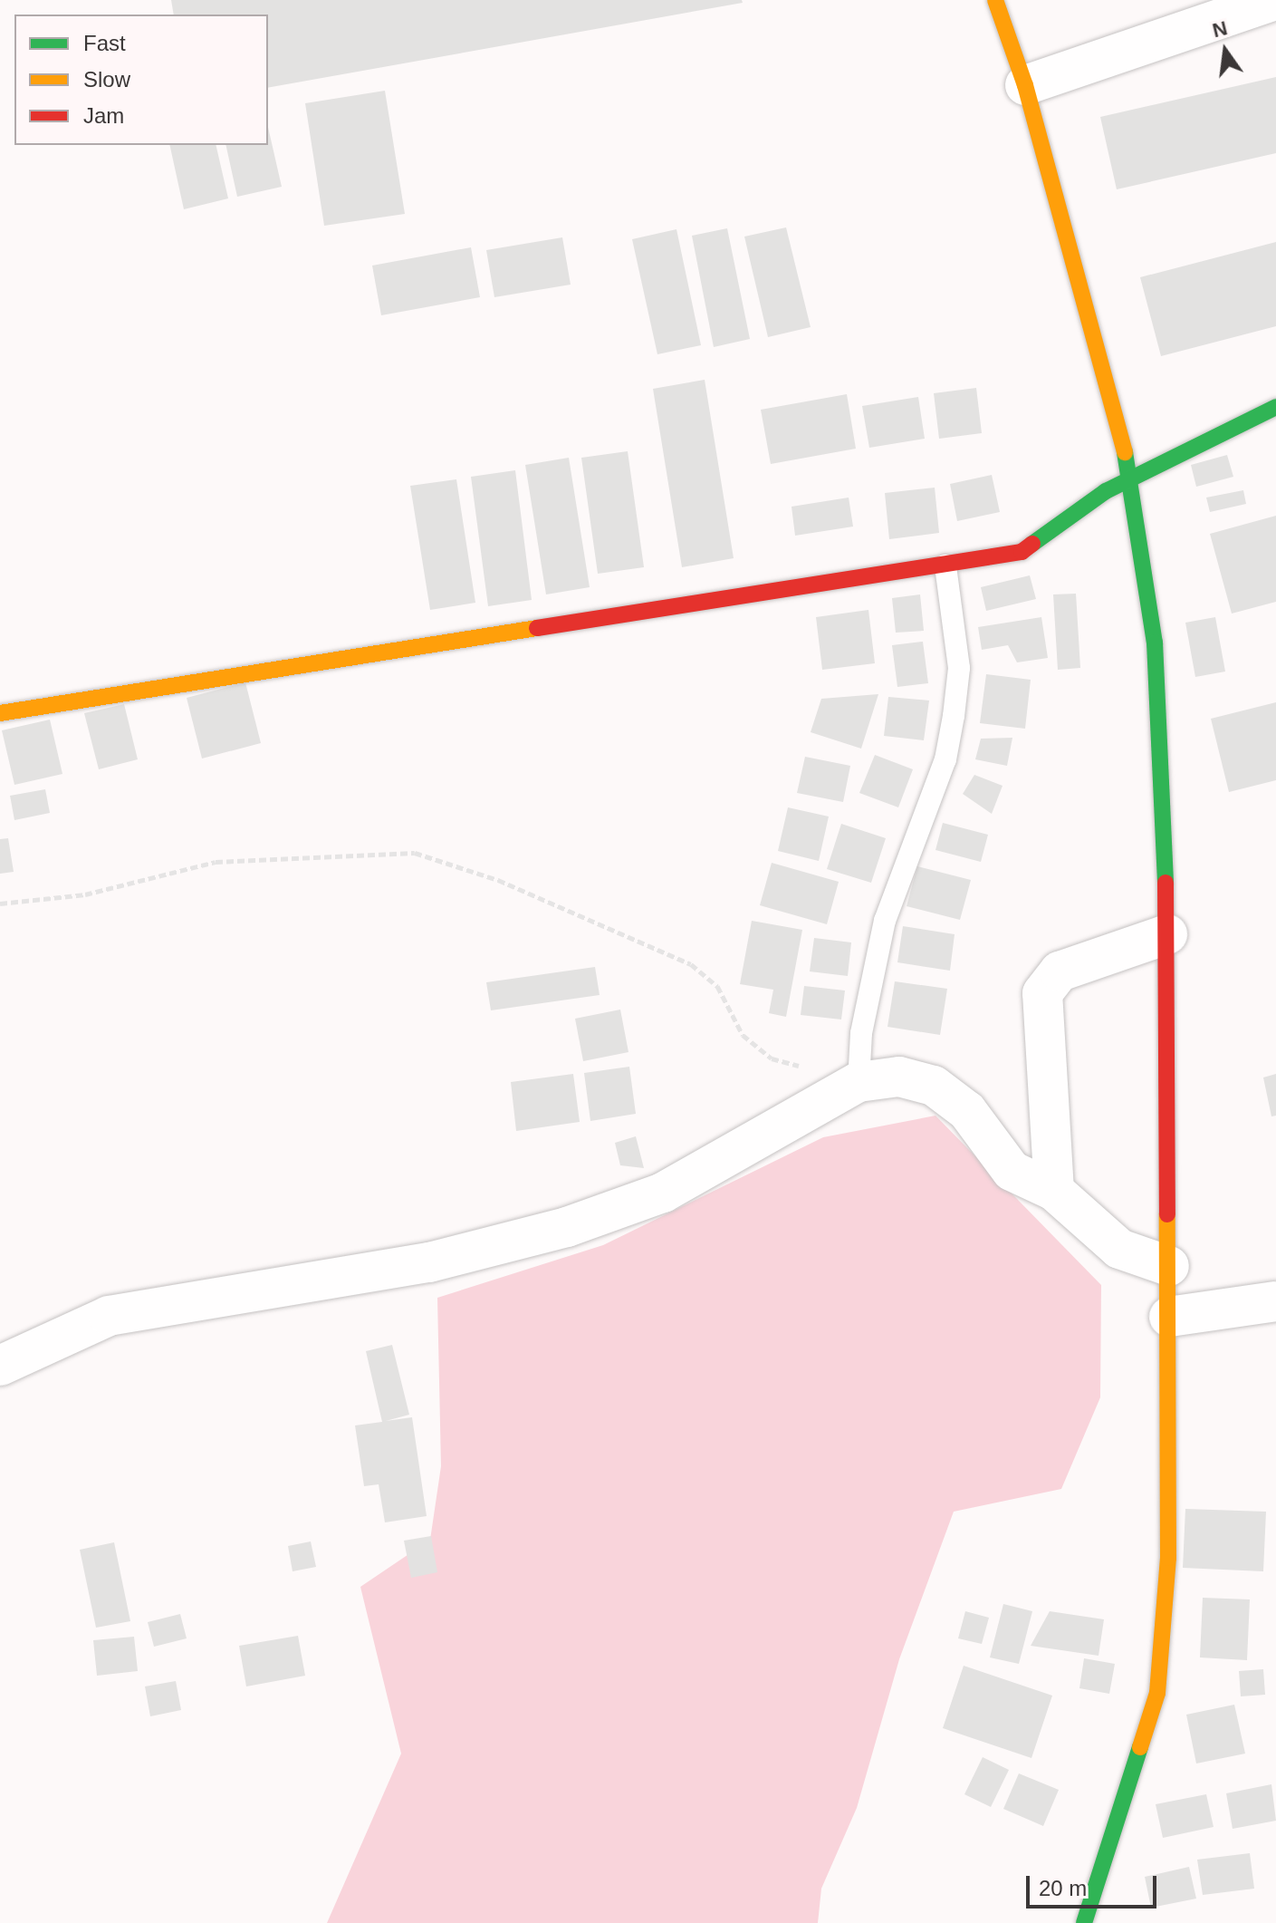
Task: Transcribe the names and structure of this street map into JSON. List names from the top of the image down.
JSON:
{
  "legend": ["Fast", "Slow", "Jam"],
  "scale_bar": "20 m",
  "north": "top"
}
